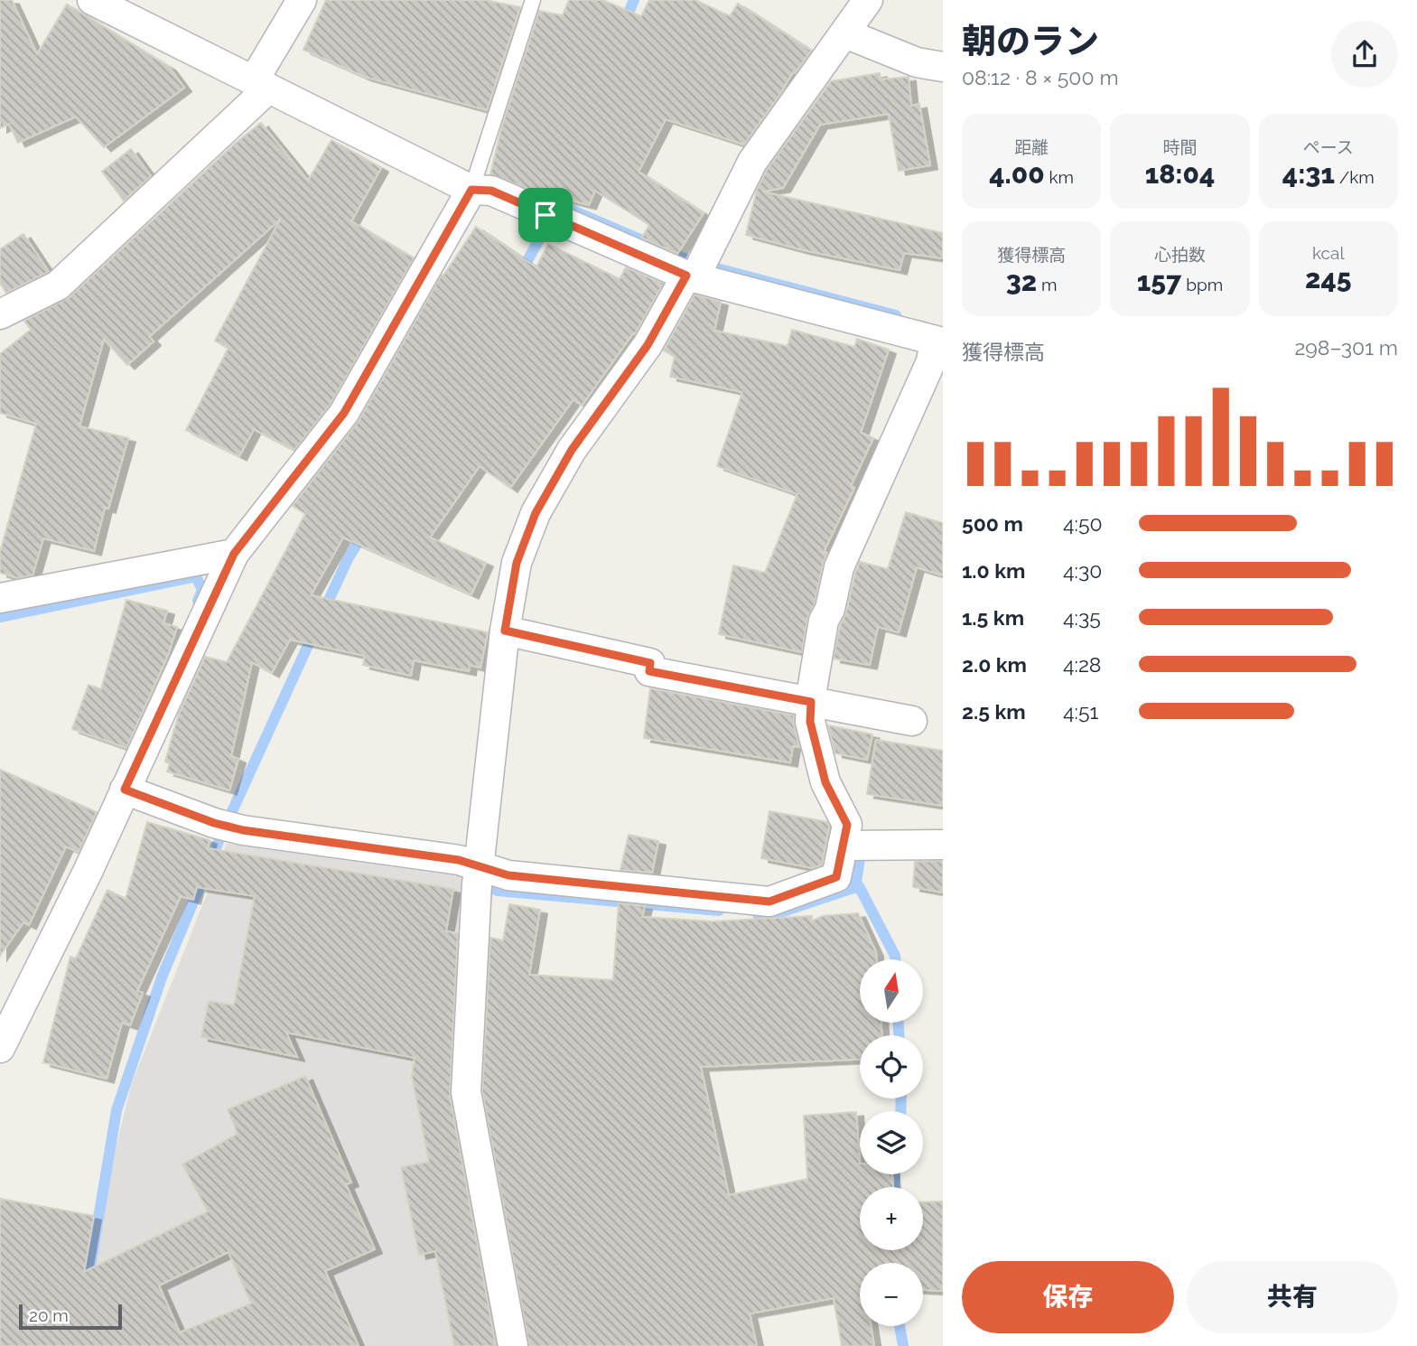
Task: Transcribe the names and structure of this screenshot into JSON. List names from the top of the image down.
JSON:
{
  "scale_bar": "20 m",
  "north": "top",
  "page": {
    "heading": ["朝のラン", "08:12 · 8 × 500 m"],
    "stats": [
      ["距離", "4.00 km"],
      ["時間", "18:04"],
      ["ペース", "4:31 /km"],
      ["獲得標高", "32 m"],
      ["心拍数", "157 bpm"],
      ["kcal", "245"]
    ],
    "chart": ["獲得標高", "298–301 m"],
    "list": [
      {
        "name": "500 m",
        "note": "4:50"
      },
      {
        "name": "1.0 km",
        "note": "4:30"
      },
      {
        "name": "1.5 km",
        "note": "4:35"
      },
      {
        "name": "2.0 km",
        "note": "4:28"
      },
      {
        "name": "2.5 km",
        "note": "4:51"
      }
    ],
    "map_buttons": ["+", "−"],
    "buttons": ["保存", "共有"],
    "scale": "20 m"
  }
}
